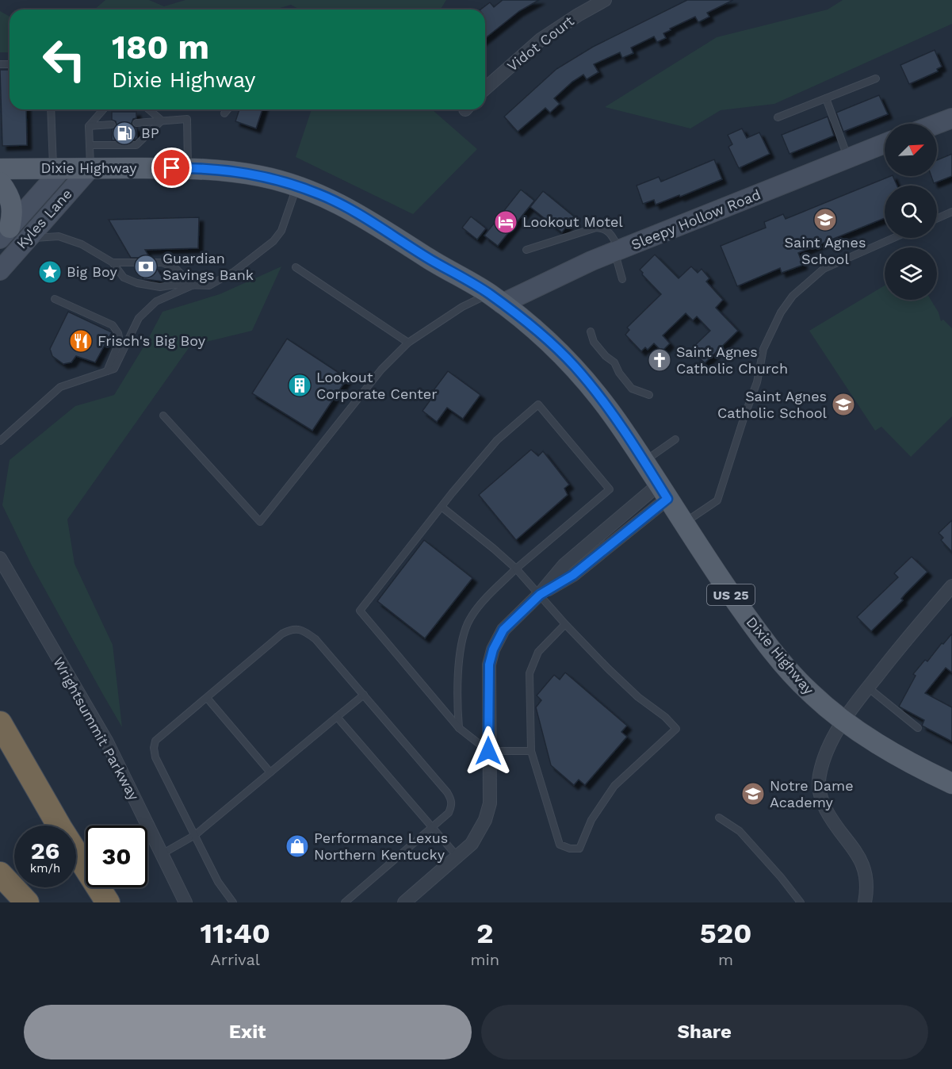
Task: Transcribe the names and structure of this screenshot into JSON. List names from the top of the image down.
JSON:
{
  "streets": {
    "main road": [
      "Dixie Highway",
      "Kyles Lane",
      "Sleepy Hollow Road",
      "US 25"
    ],
    "street": ["Vidot Court", "Wrightsummit Parkway"]
  },
  "crossings": [
    ["Dixie Highway", "Kyles Lane"],
    ["Dixie Highway", "Sleepy Hollow Road"]
  ],
  "places": {
    "fuel station": ["BP"],
    "school or university": ["Saint Agnes School", "Saint Agnes Catholic School", "Notre Dame Academy"],
    "hotel": ["Lookout Motel"],
    "bank": ["Guardian Savings Bank"],
    "place": ["Big Boy"],
    "restaurant": ["Frisch's Big Boy"],
    "church": ["Saint Agnes Catholic Church"],
    "building": ["Lookout Corporate Center"],
    "shop": ["Performance Lexus Northern Kentucky"]
  },
  "north": "top right",
  "page": {
    "turn": ["180 m", "Dixie Highway"],
    "speed": "26 km/h",
    "limit": "30",
    "eta": [
      "11:40",
      "Arrival",
      "2",
      "min",
      "520",
      "m"
    ],
    "buttons": ["Exit", "Share"]
  }
}
